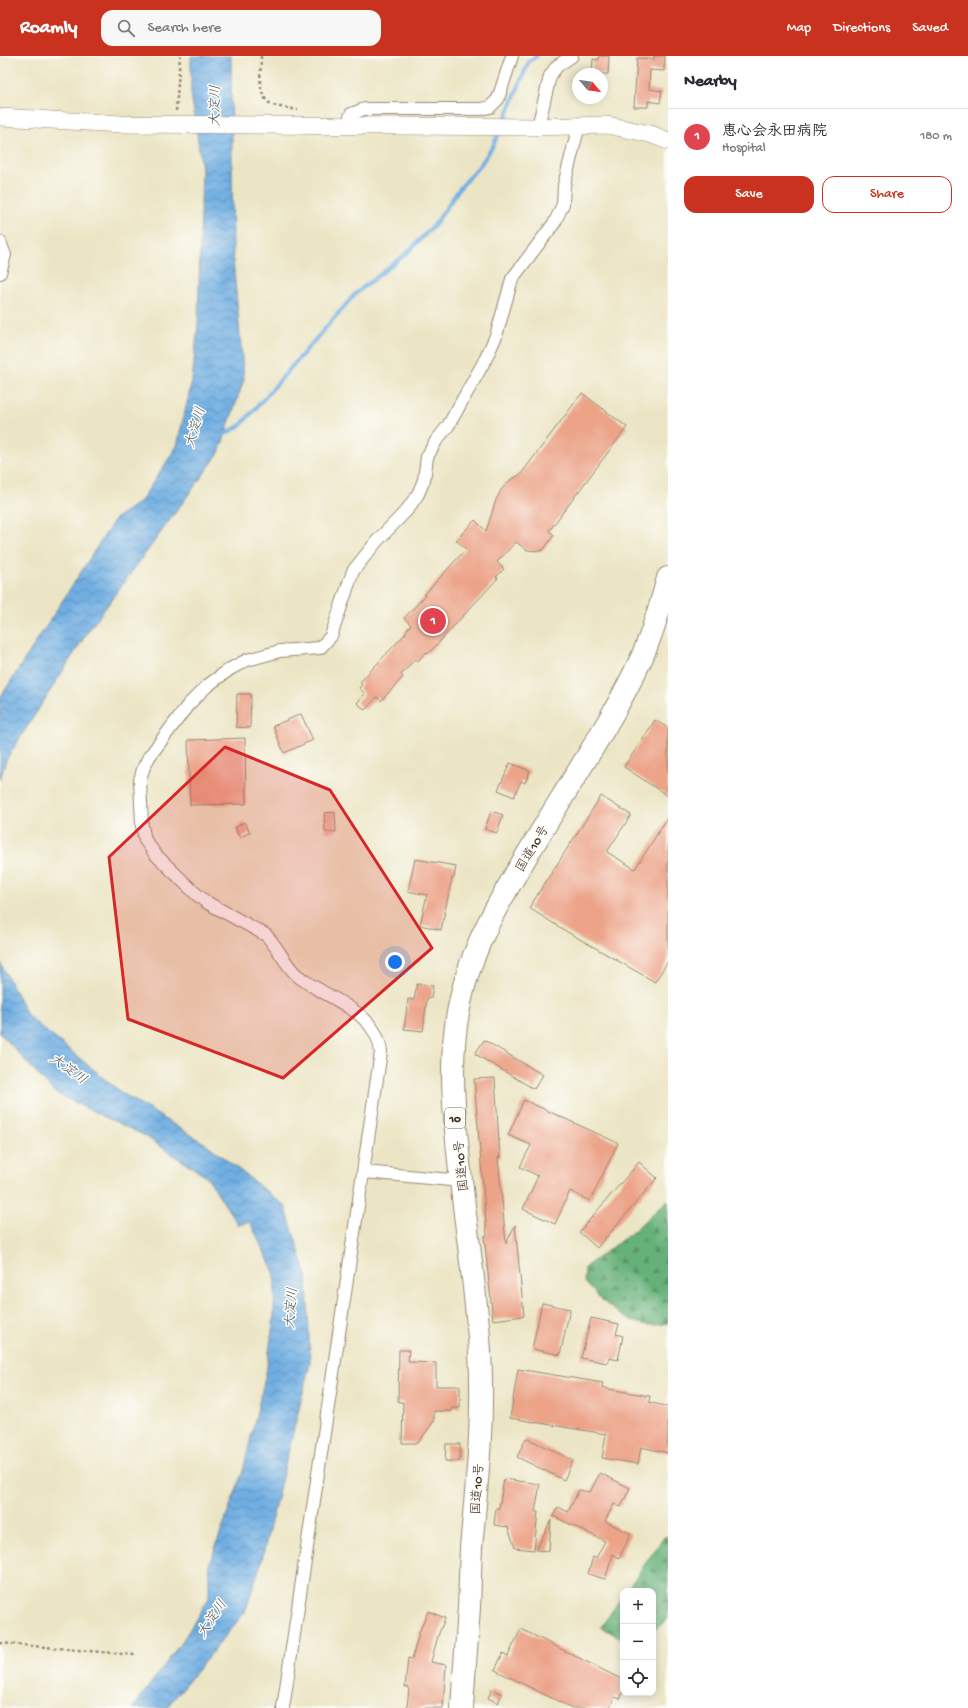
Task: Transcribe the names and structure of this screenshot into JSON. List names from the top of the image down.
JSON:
{
  "streets": {
    "highway": ["国道10号", "10"]
  },
  "water": ["大淀川"],
  "north": "bottom right",
  "page": {
    "header": "Roamly",
    "search": "Search here",
    "nav": ["Map", "Directions", "Saved"],
    "heading": "Nearby",
    "list": [
      {
        "mark": "1",
        "name": "恵心会永田病院",
        "note": "Hospital",
        "value": "180 m"
      }
    ],
    "buttons": ["Save", "Share"],
    "pins": "1",
    "map_buttons": ["+", "−"]
  }
}
